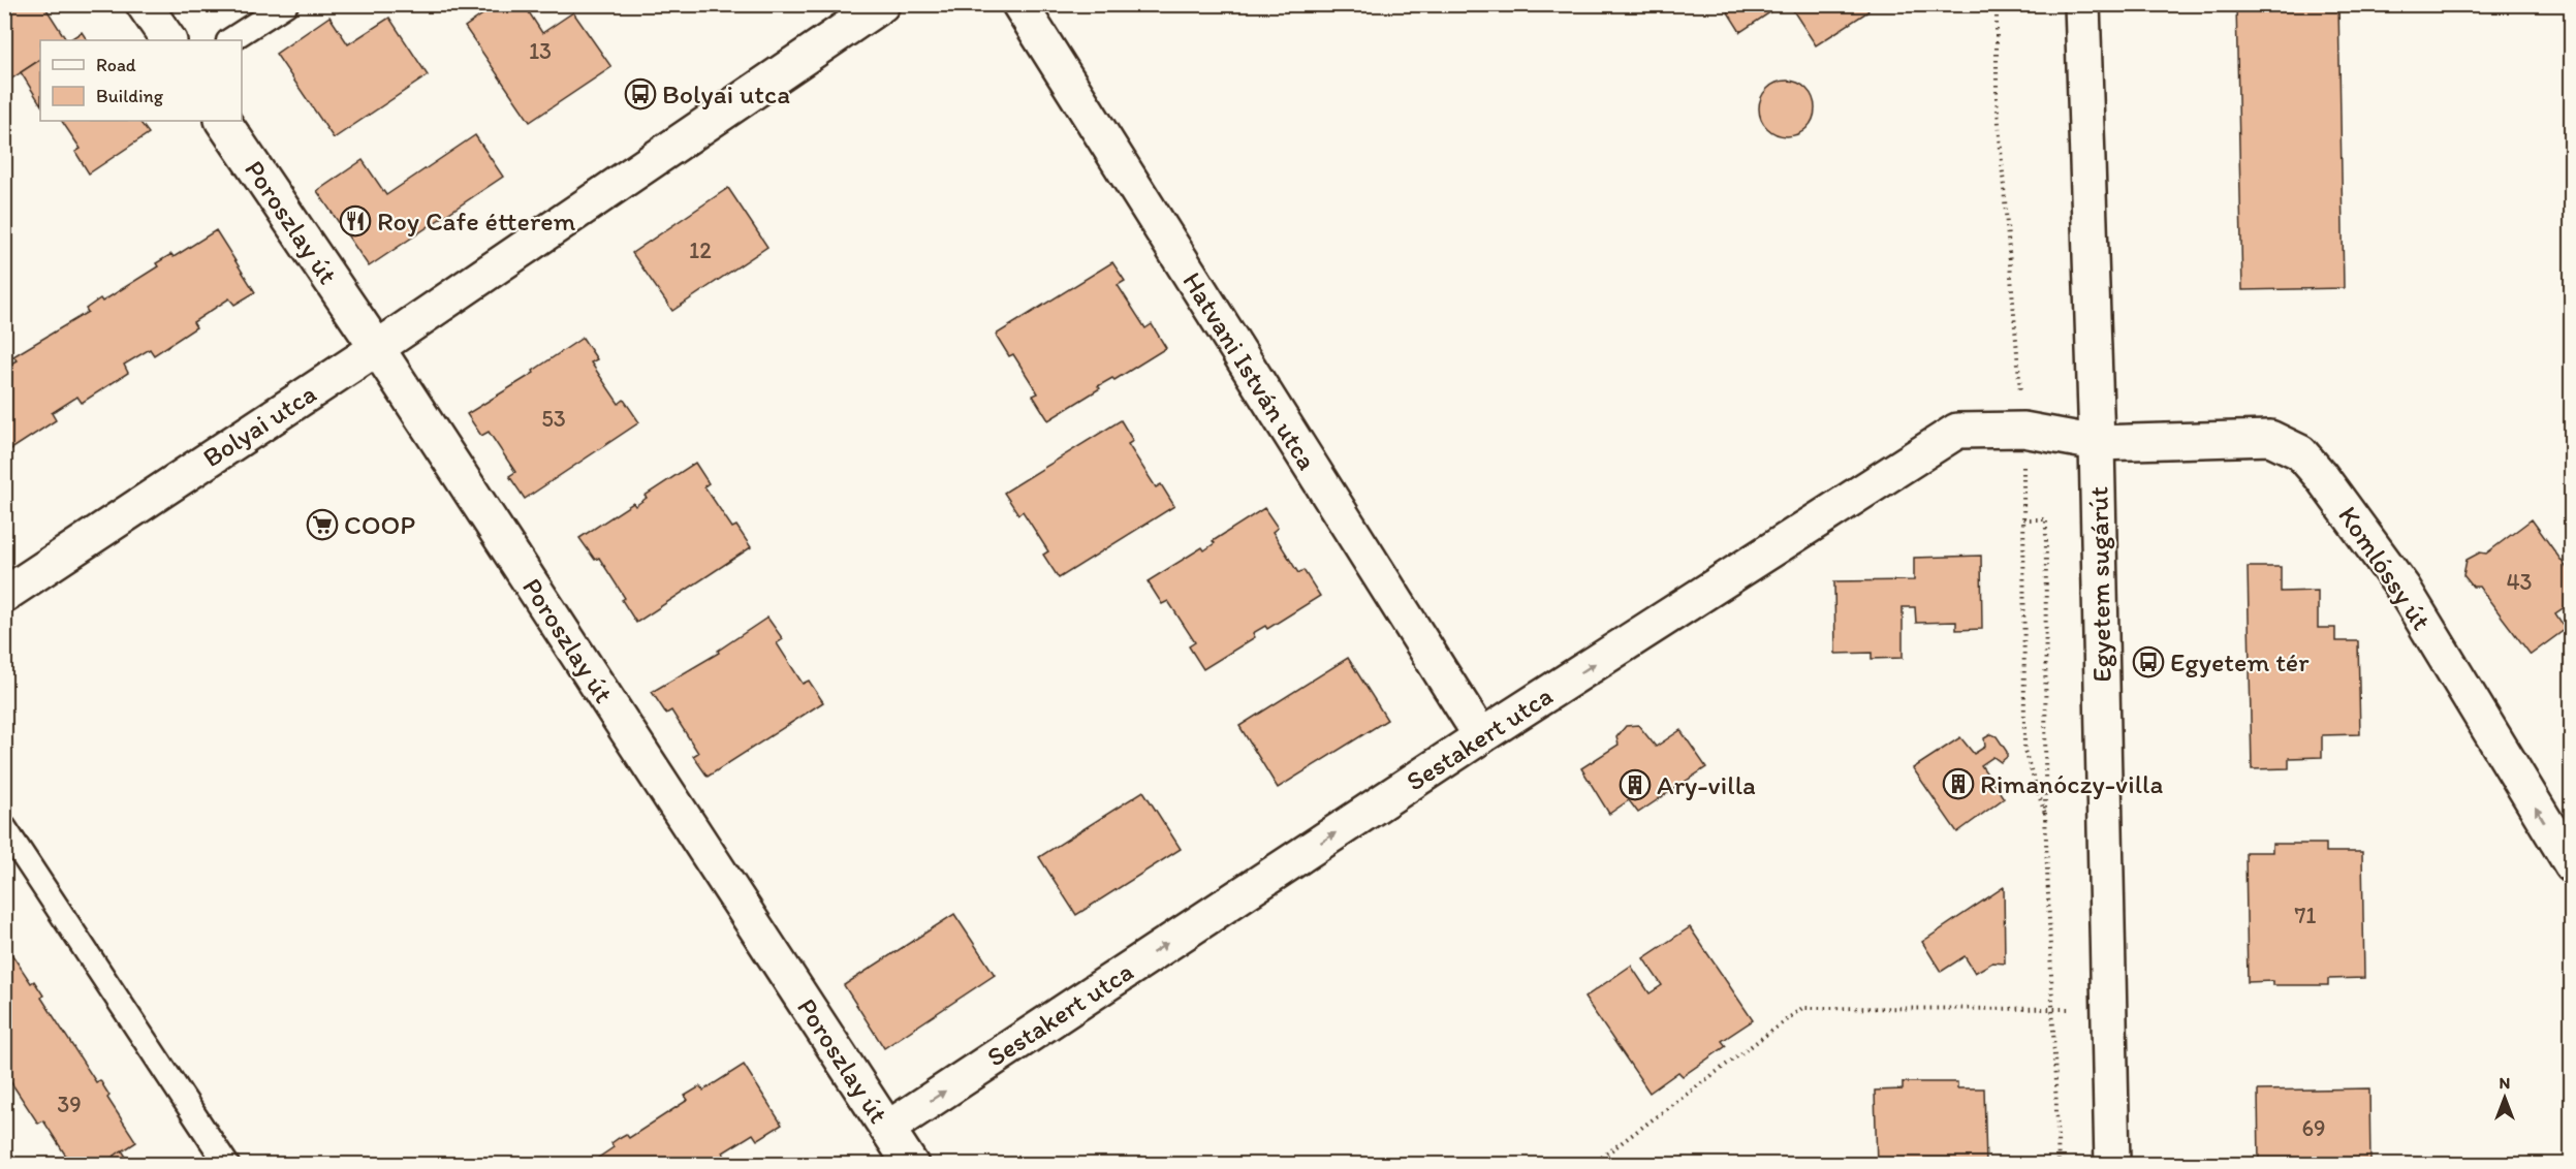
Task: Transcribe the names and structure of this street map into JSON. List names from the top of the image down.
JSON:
{
  "streets": {
    "street": [
      "Poroszlay út",
      "Hatvani István utca",
      "Bolyai utca",
      "Komlóssy út",
      "Egyetem sugárút",
      "Sestakert utca"
    ]
  },
  "crossings": [
    ["Poroszlay út", "Bolyai utca"],
    ["Poroszlay út", "Sestakert utca"],
    ["Hatvani István utca", "Sestakert utca"],
    ["Komlóssy út", "Egyetem sugárút"],
    ["Komlóssy út", "Sestakert utca"],
    ["Egyetem sugárút", "Sestakert utca"]
  ],
  "one_way": ["Komlóssy út", "Sestakert utca"],
  "places": {
    "bus stop": ["Bolyai utca", "Egyetem tér"],
    "restaurant": ["Roy Cafe étterem"],
    "supermarket": ["COOP"],
    "building": ["Rimanóczy-villa", "Ary-villa"]
  },
  "house_numbers": [
    "13",
    "12",
    "53",
    "43",
    "71",
    "39",
    "69"
  ],
  "legend": ["Road", "Building"],
  "north": "top"
}
